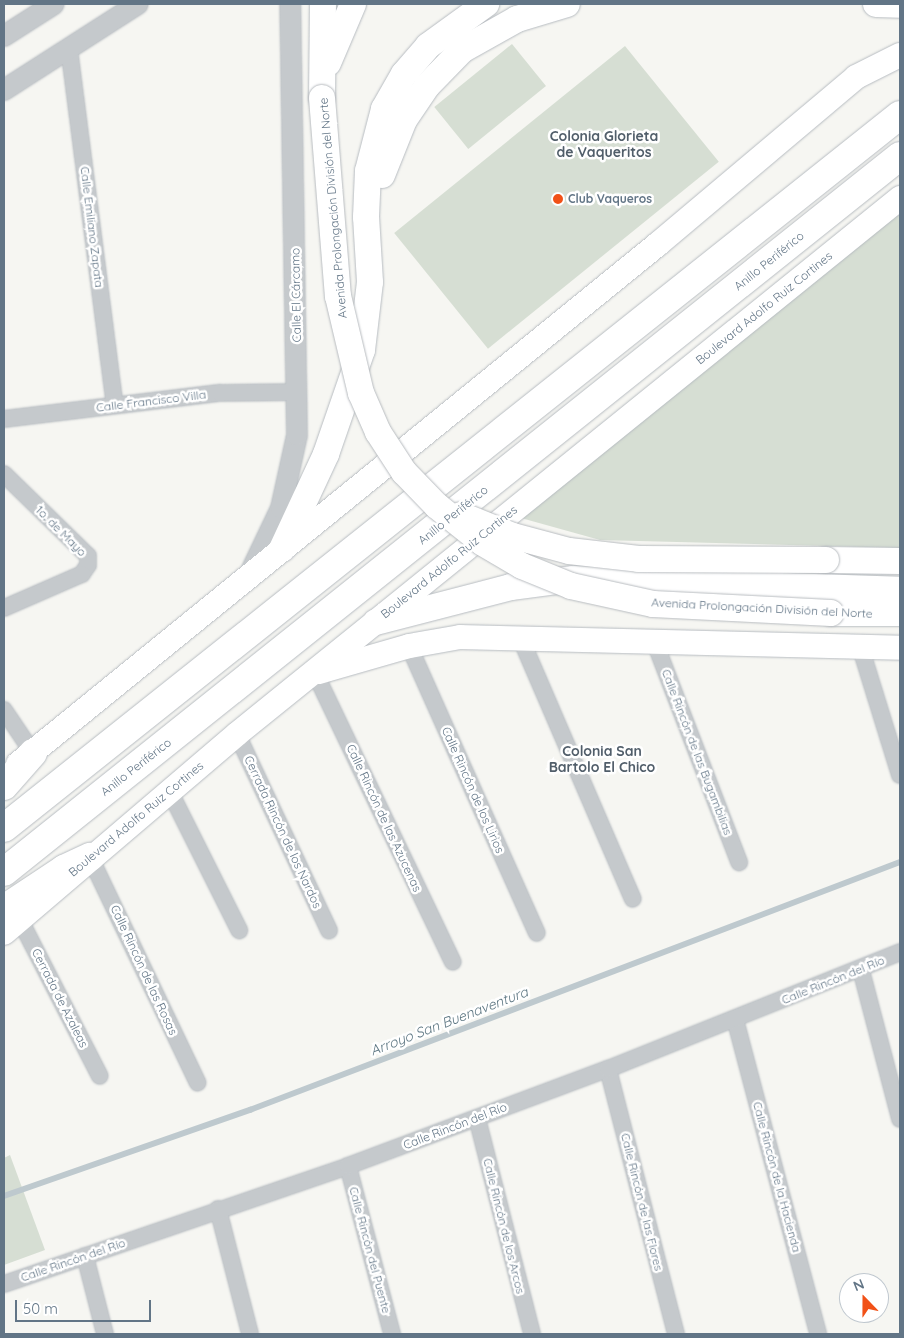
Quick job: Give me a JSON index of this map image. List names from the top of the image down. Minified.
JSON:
{"streets":{"highway":["Anillo Periférico"],"main road":["Avenida Prolongación División del Norte","Boulevard Adolfo Ruiz Cortines"],"street":["Calle Emiliano Zapata","Calle El Cárcamo","Calle Francisco Villa","1o. de Mayo","Calle Rincón de las Bugambilias","Calle Rincón de los Lirios","Calle Rincón de las Azucenas","Cerrada Rincón de los Nardos","Calle Rincón de las Rosas","Calle Rincón del Río","Cerrada de Azaleas","Calle Rincón de la Hacienda","Calle Rincón de las Flores","Calle Rincón de los Arcos","Calle Rincón del Puente"]},"crossings":[["Calle Emiliano Zapata","Calle Francisco Villa"],["Calle El Cárcamo","Calle Francisco Villa"],["Boulevard Adolfo Ruiz Cortines","Calle Rincón de las Azucenas"],["Boulevard Adolfo Ruiz Cortines","Cerrada Rincón de los Nardos"],["Boulevard Adolfo Ruiz Cortines","Calle Rincón de las Rosas"],["Calle Rincón del Río","Calle Rincón de la Hacienda"],["Calle Rincón del Río","Calle Rincón de las Flores"],["Calle Rincón del Río","Calle Rincón de los Arcos"],["Calle Rincón del Río","Calle Rincón del Puente"]],"districts":["Colonia Glorieta de Vaqueritos","Colonia San Bartolo El Chico"],"water":["Arroyo San Buenaventura"],"places":["Club Vaqueros"],"scale_bar":"50 m","north":"top"}
